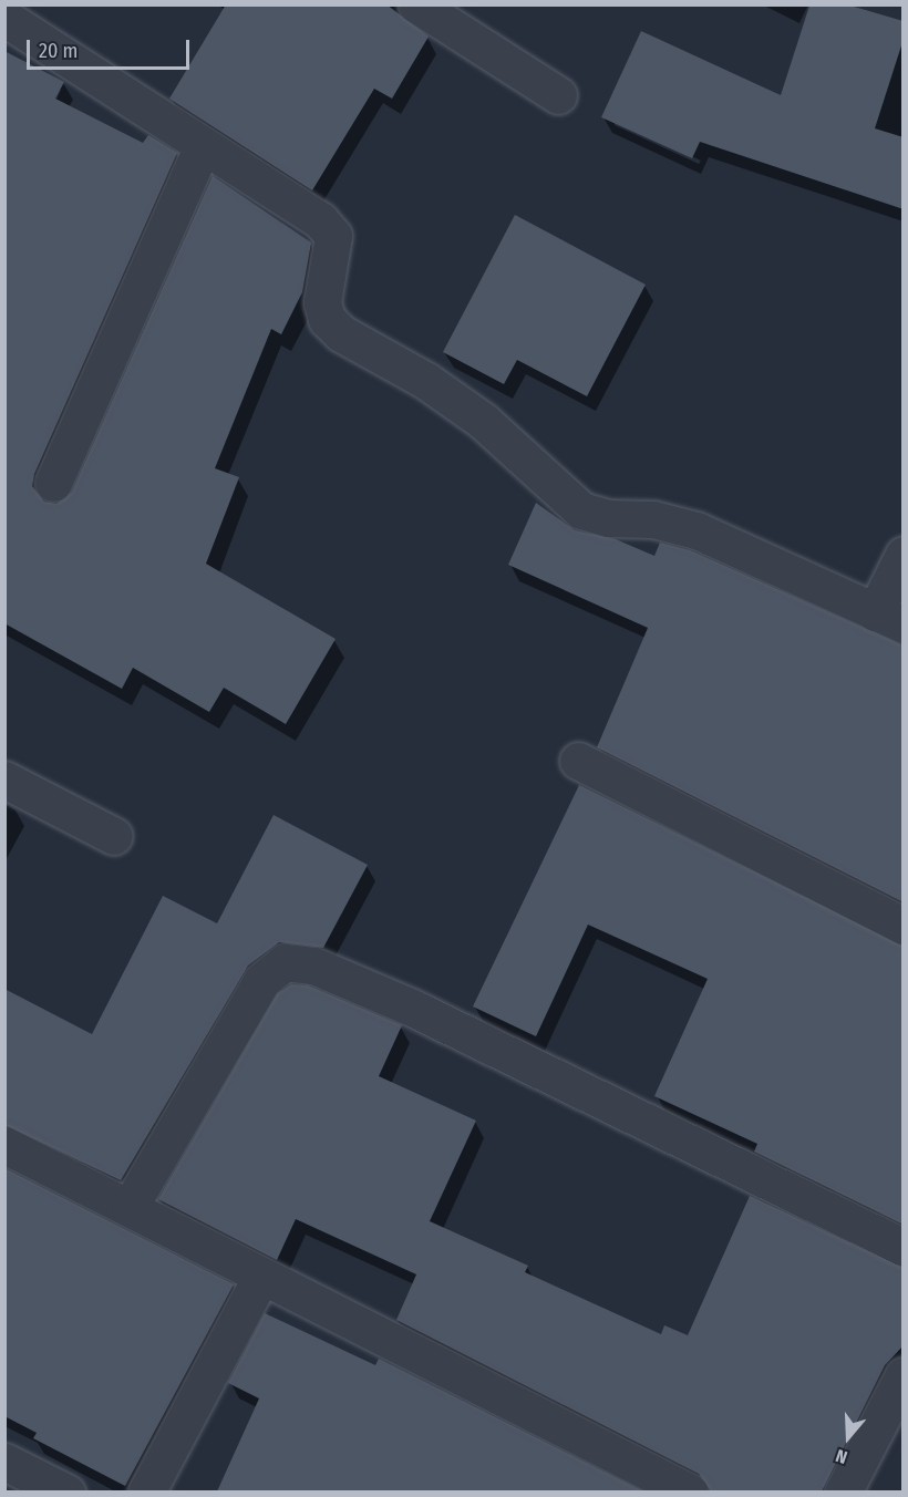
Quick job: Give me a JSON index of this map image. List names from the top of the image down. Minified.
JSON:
{"scale_bar":"20 m","north":"bottom"}
